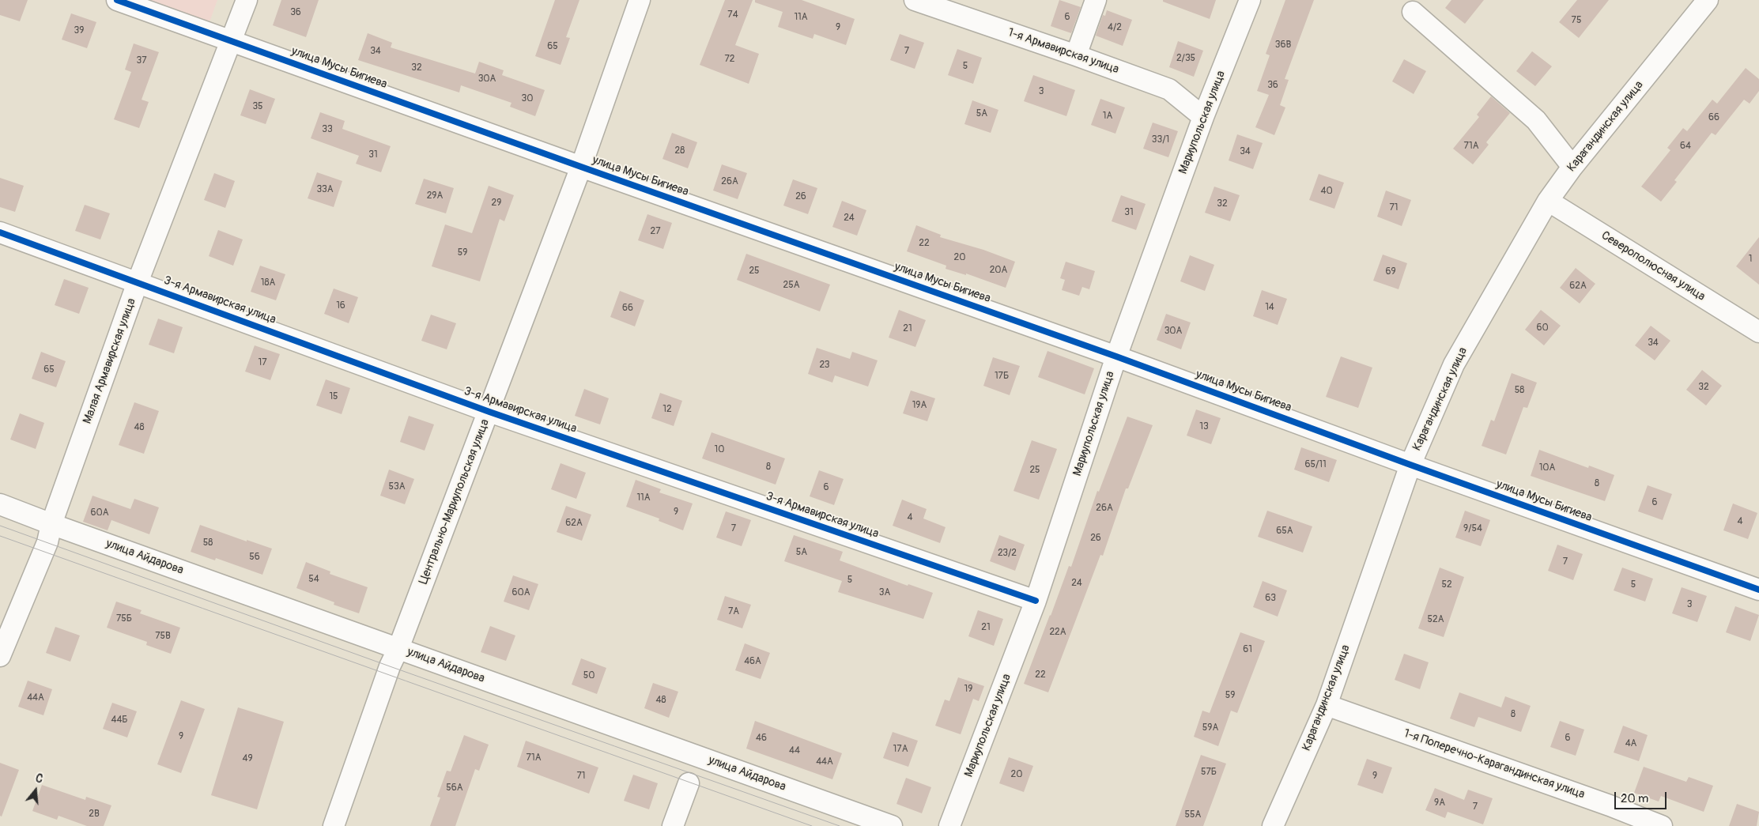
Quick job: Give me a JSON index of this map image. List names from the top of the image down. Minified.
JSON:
{"streets":{"street":["1-я Армавирская улица","улица Мусы Бигиева","Мариупольская улица","Карагандинская улица","Северополюсная улица","3-я Армавирская улица","Малая Армавирская улица","Центрально-Мариупольская улица","улица Айдарова","1-я Поперечно-Карагандинская улица"]},"crossings":[["1-я Армавирская улица","Мариупольская улица"],["улица Мусы Бигиева","Мариупольская улица"],["улица Мусы Бигиева","Карагандинская улица"],["улица Мусы Бигиева","Малая Армавирская улица"],["улица Мусы Бигиева","Центрально-Мариупольская улица"],["Мариупольская улица","3-я Армавирская улица"],["Карагандинская улица","Северополюсная улица"],["Карагандинская улица","1-я Поперечно-Карагандинская улица"],["3-я Армавирская улица","Малая Армавирская улица"],["3-я Армавирская улица","Центрально-Мариупольская улица"],["Малая Армавирская улица","улица Айдарова"],["Центрально-Мариупольская улица","улица Айдарова"]],"house_numbers":["36","74","11А","6","75","9","4/2","39","36В","65","34","7","2/35","72","37","5","32","30А","36","3","30","35","5А","1А","66","33","33/1","71А","64","28","34","31","26А","33А","40","29А","26","29","32","71","31","24","27","22","59","20","1","20А","25","69","18А","25А","62А","16","14","66","60","21","30А","34","17","23","65","17Б","32","58","15","19А","12","13","48","10","65/11","8","10А","25","8","53А","6","11А","6","26А","9","60А","4","4","62А","7","9/54","65А","26","58","5А","23/2","56","7","54","5","24","52","5","60А","3А","63","3","7А","75Б","52А","21","22А","75В","61","46А","22","50","19","59","44А","48","8","44Б","59А","9","46","6","4А","17А","44","71А","49","44А","57Б","20","71","9","56А","9А","7","2В","55А"],"scale_bar":"20 m","north":"top"}
